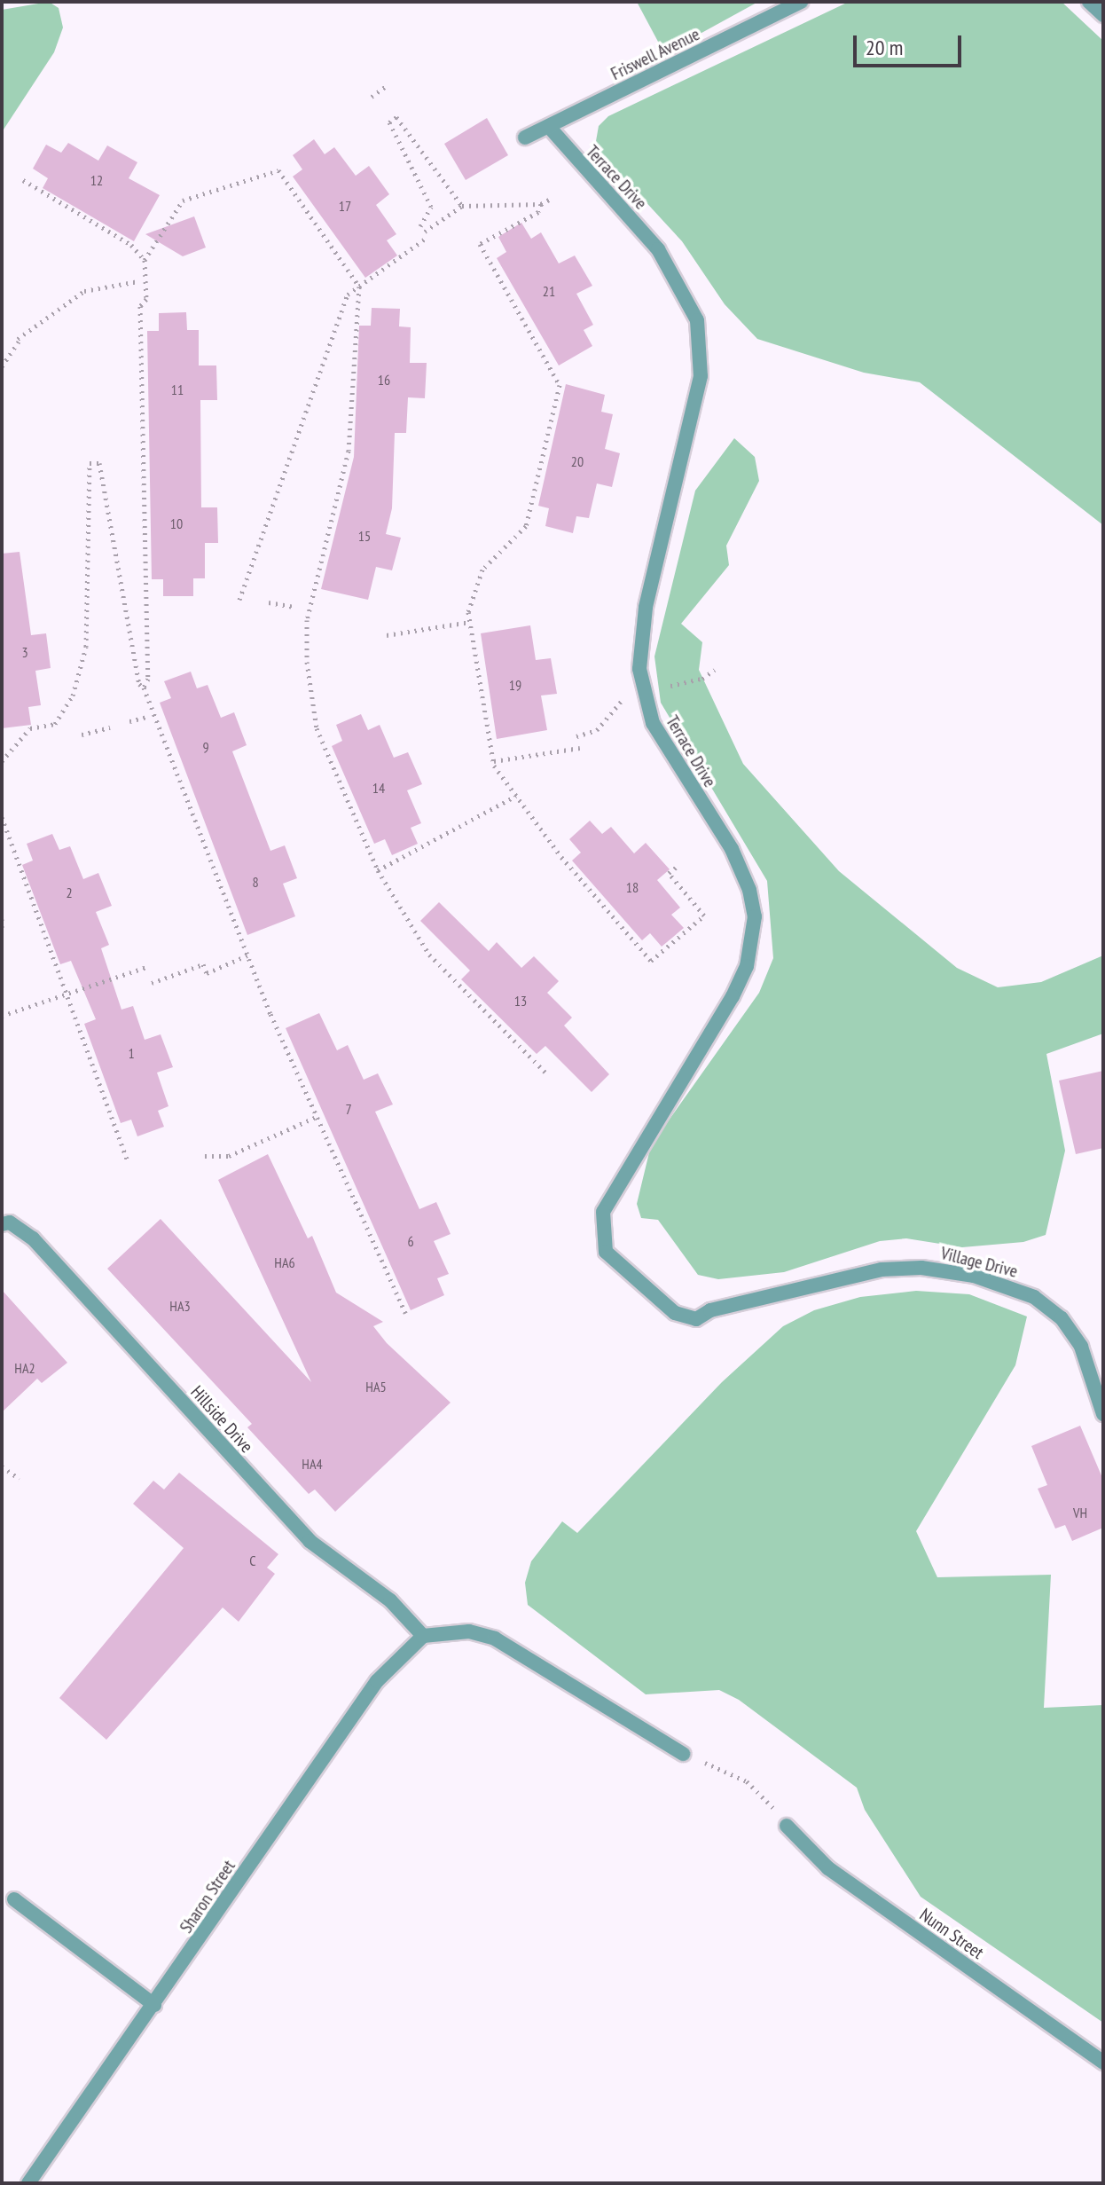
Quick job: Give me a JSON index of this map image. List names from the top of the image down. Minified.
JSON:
{"streets":{"street":["Friswell Avenue","Terrace Drive","Village Drive","Hillside Drive","Sharon Street","Nunn Street"]},"crossings":[["Friswell Avenue","Terrace Drive"],["Terrace Drive","Village Drive"],["Hillside Drive","Sharon Street"]],"house_numbers":["12","17","21","16","11","20","10","15","3","19","9","14","8","18","2","13","1","7","6","HA6","HA3","HA2","HA5","HA4","VH","C"],"scale_bar":"20 m"}
